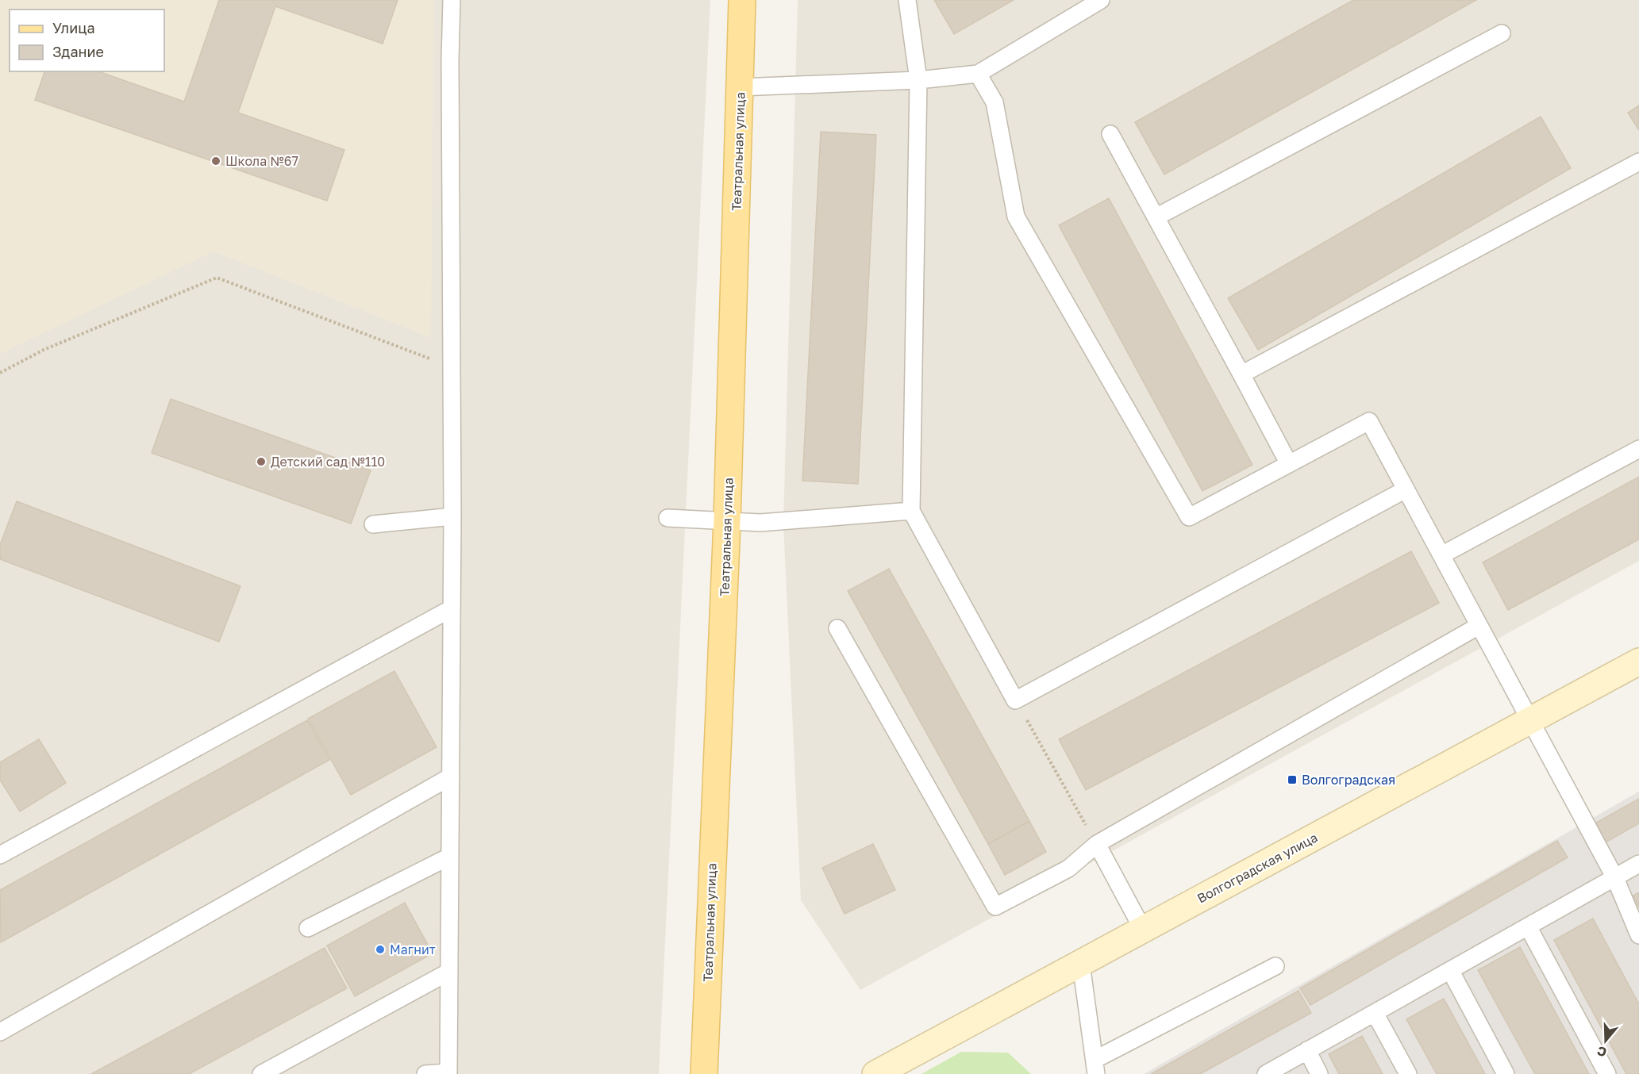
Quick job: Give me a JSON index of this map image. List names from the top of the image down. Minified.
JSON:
{"streets":{"main road":["Театральная улица","Волгоградская улица"]},"places":{"other":["Школа №67","Детский сад №110","Магнит"],"transit":["Волгоградская"]},"legend":["Улица","Здание"],"north":"bottom"}
